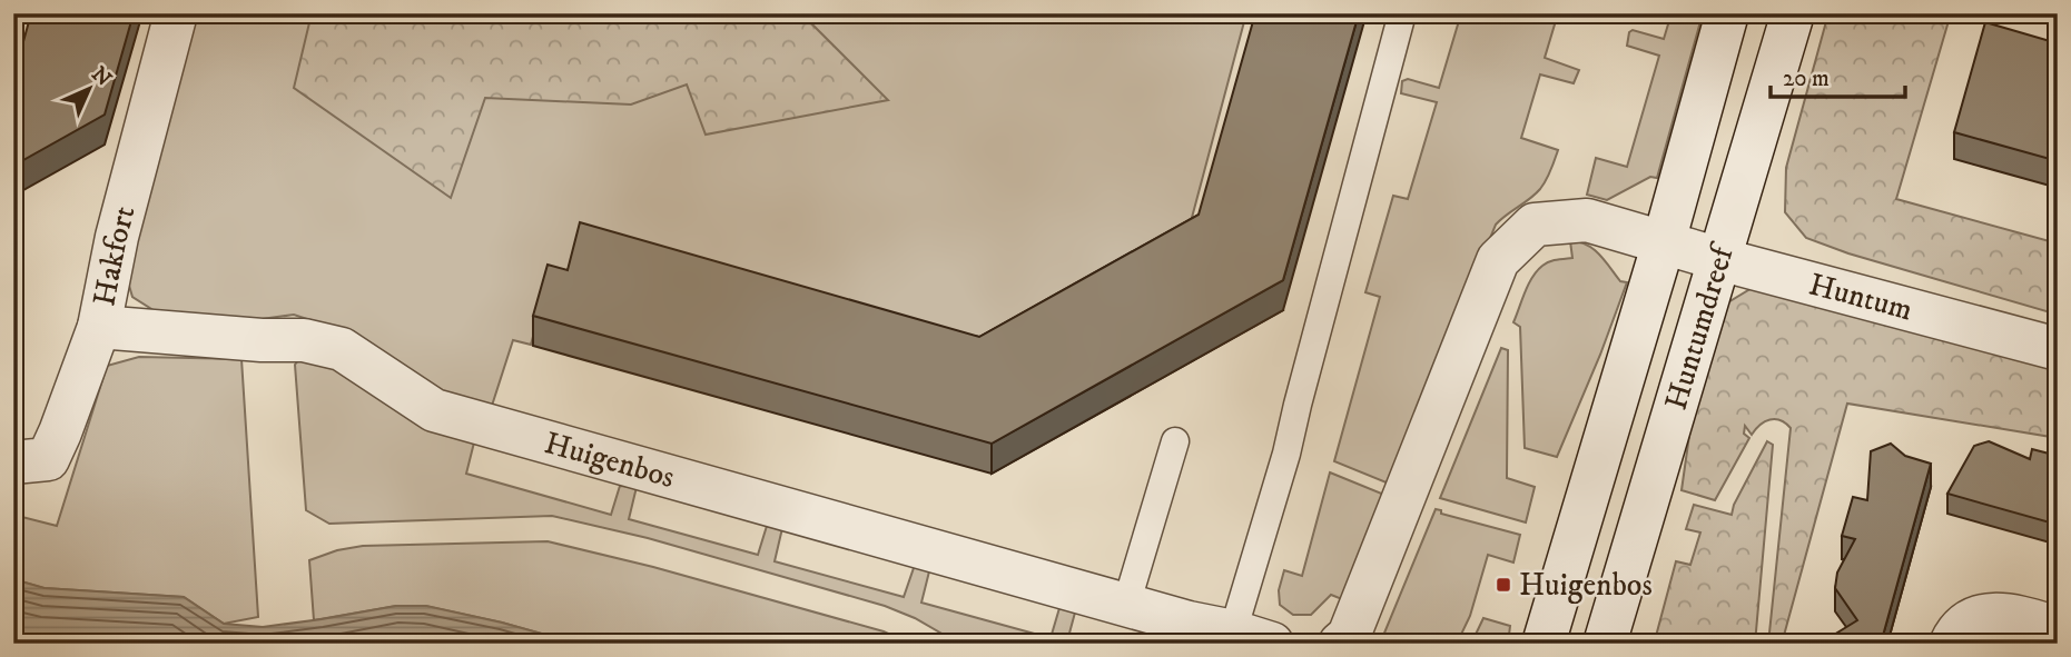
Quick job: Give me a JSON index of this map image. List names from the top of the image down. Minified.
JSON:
{"streets":{"street":["Hakfort","Huntum","Huntumdreef","Huigenbos"]},"crossings":[["Hakfort","Huigenbos"],["Huntum","Huntumdreef"]],"places":{"transit":["Huigenbos"]},"scale_bar":"20 m","north":"top right"}
